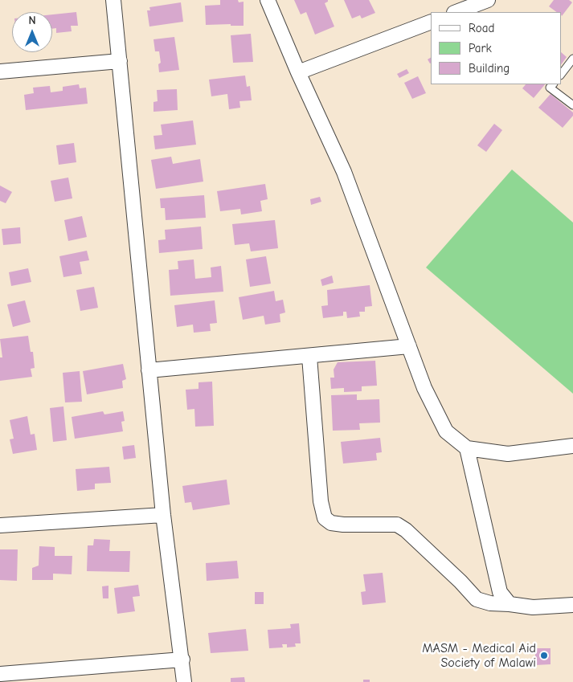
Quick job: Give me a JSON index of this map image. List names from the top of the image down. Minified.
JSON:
{"places":["MASM - Medical Aid Society of Malawi"],"legend":["Road","Park","Building"],"north":"top"}
